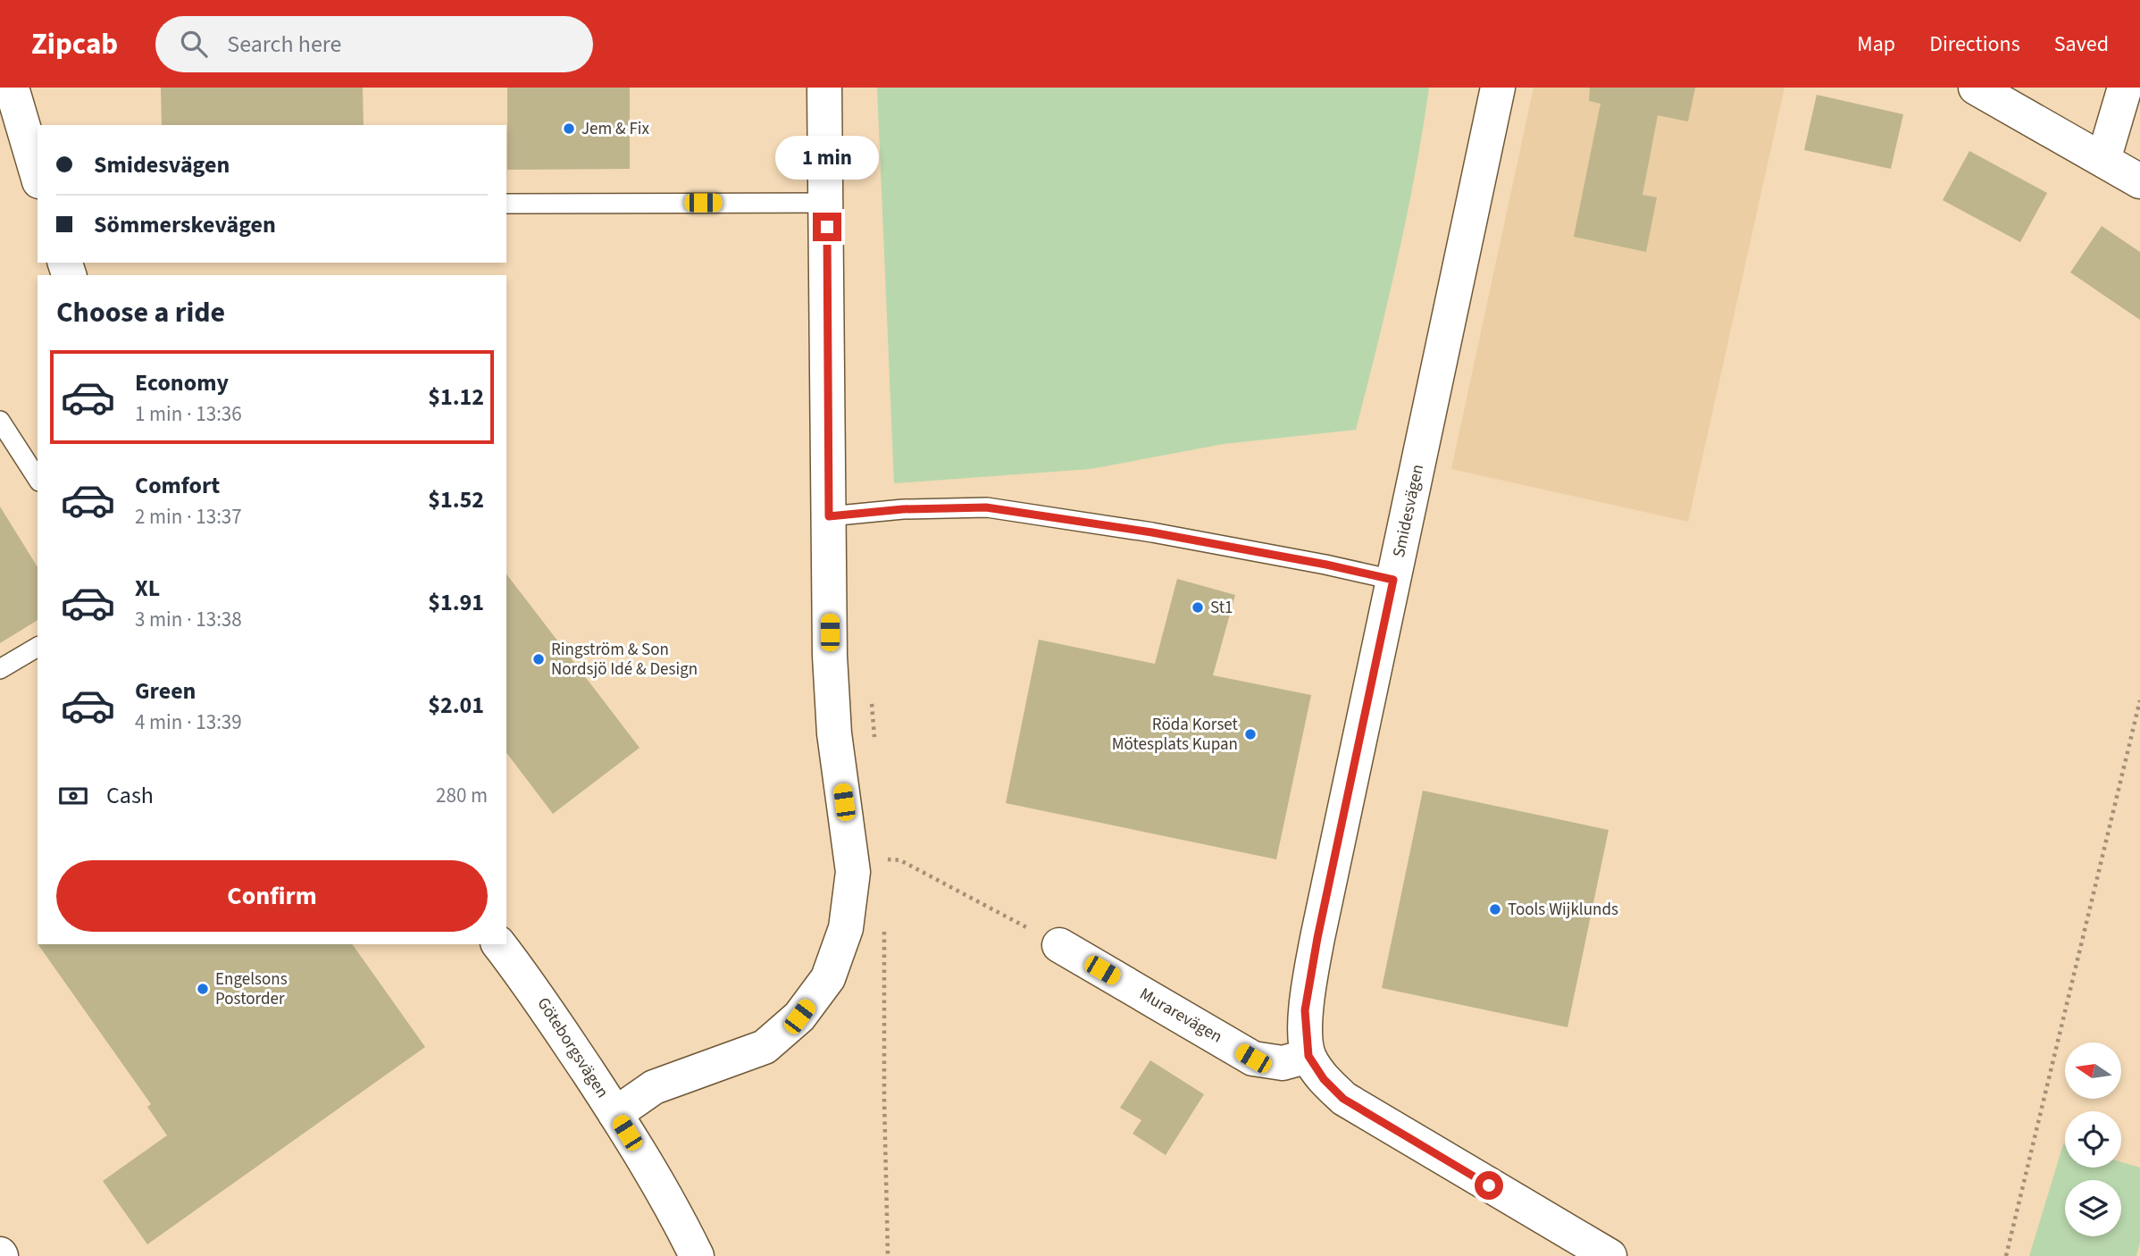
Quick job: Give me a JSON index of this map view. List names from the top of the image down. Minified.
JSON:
{"streets":{"street":["Smidesvägen","Murarevägen","Göteborgsvägen"]},"crossings":[["Smidesvägen","Murarevägen"]],"places":["Jem & Fix","St1","Ringström & Son Nordsjö Idé & Design","Röda Korset Mötesplats Kupan","Tools Wijklunds","Engelsons Postorder"],"north":"left","page":{"header":"Zipcab","search":"Search here","nav":["Map","Directions","Saved"],"banner":["Smidesvägen","Sömmerskevägen"],"bubble":"1 min","heading":"Choose a ride","list":[{"name":"Economy","note":"1 min · 13:36","value":"$1.12"},{"name":"Comfort","note":"2 min · 13:37","value":"$1.52"},{"name":"XL","note":"3 min · 13:38","value":"$1.91"},{"name":"Green","note":"4 min · 13:39","value":"$2.01"}],"pay":["Cash","280 m"],"buttons":"Confirm"}}
